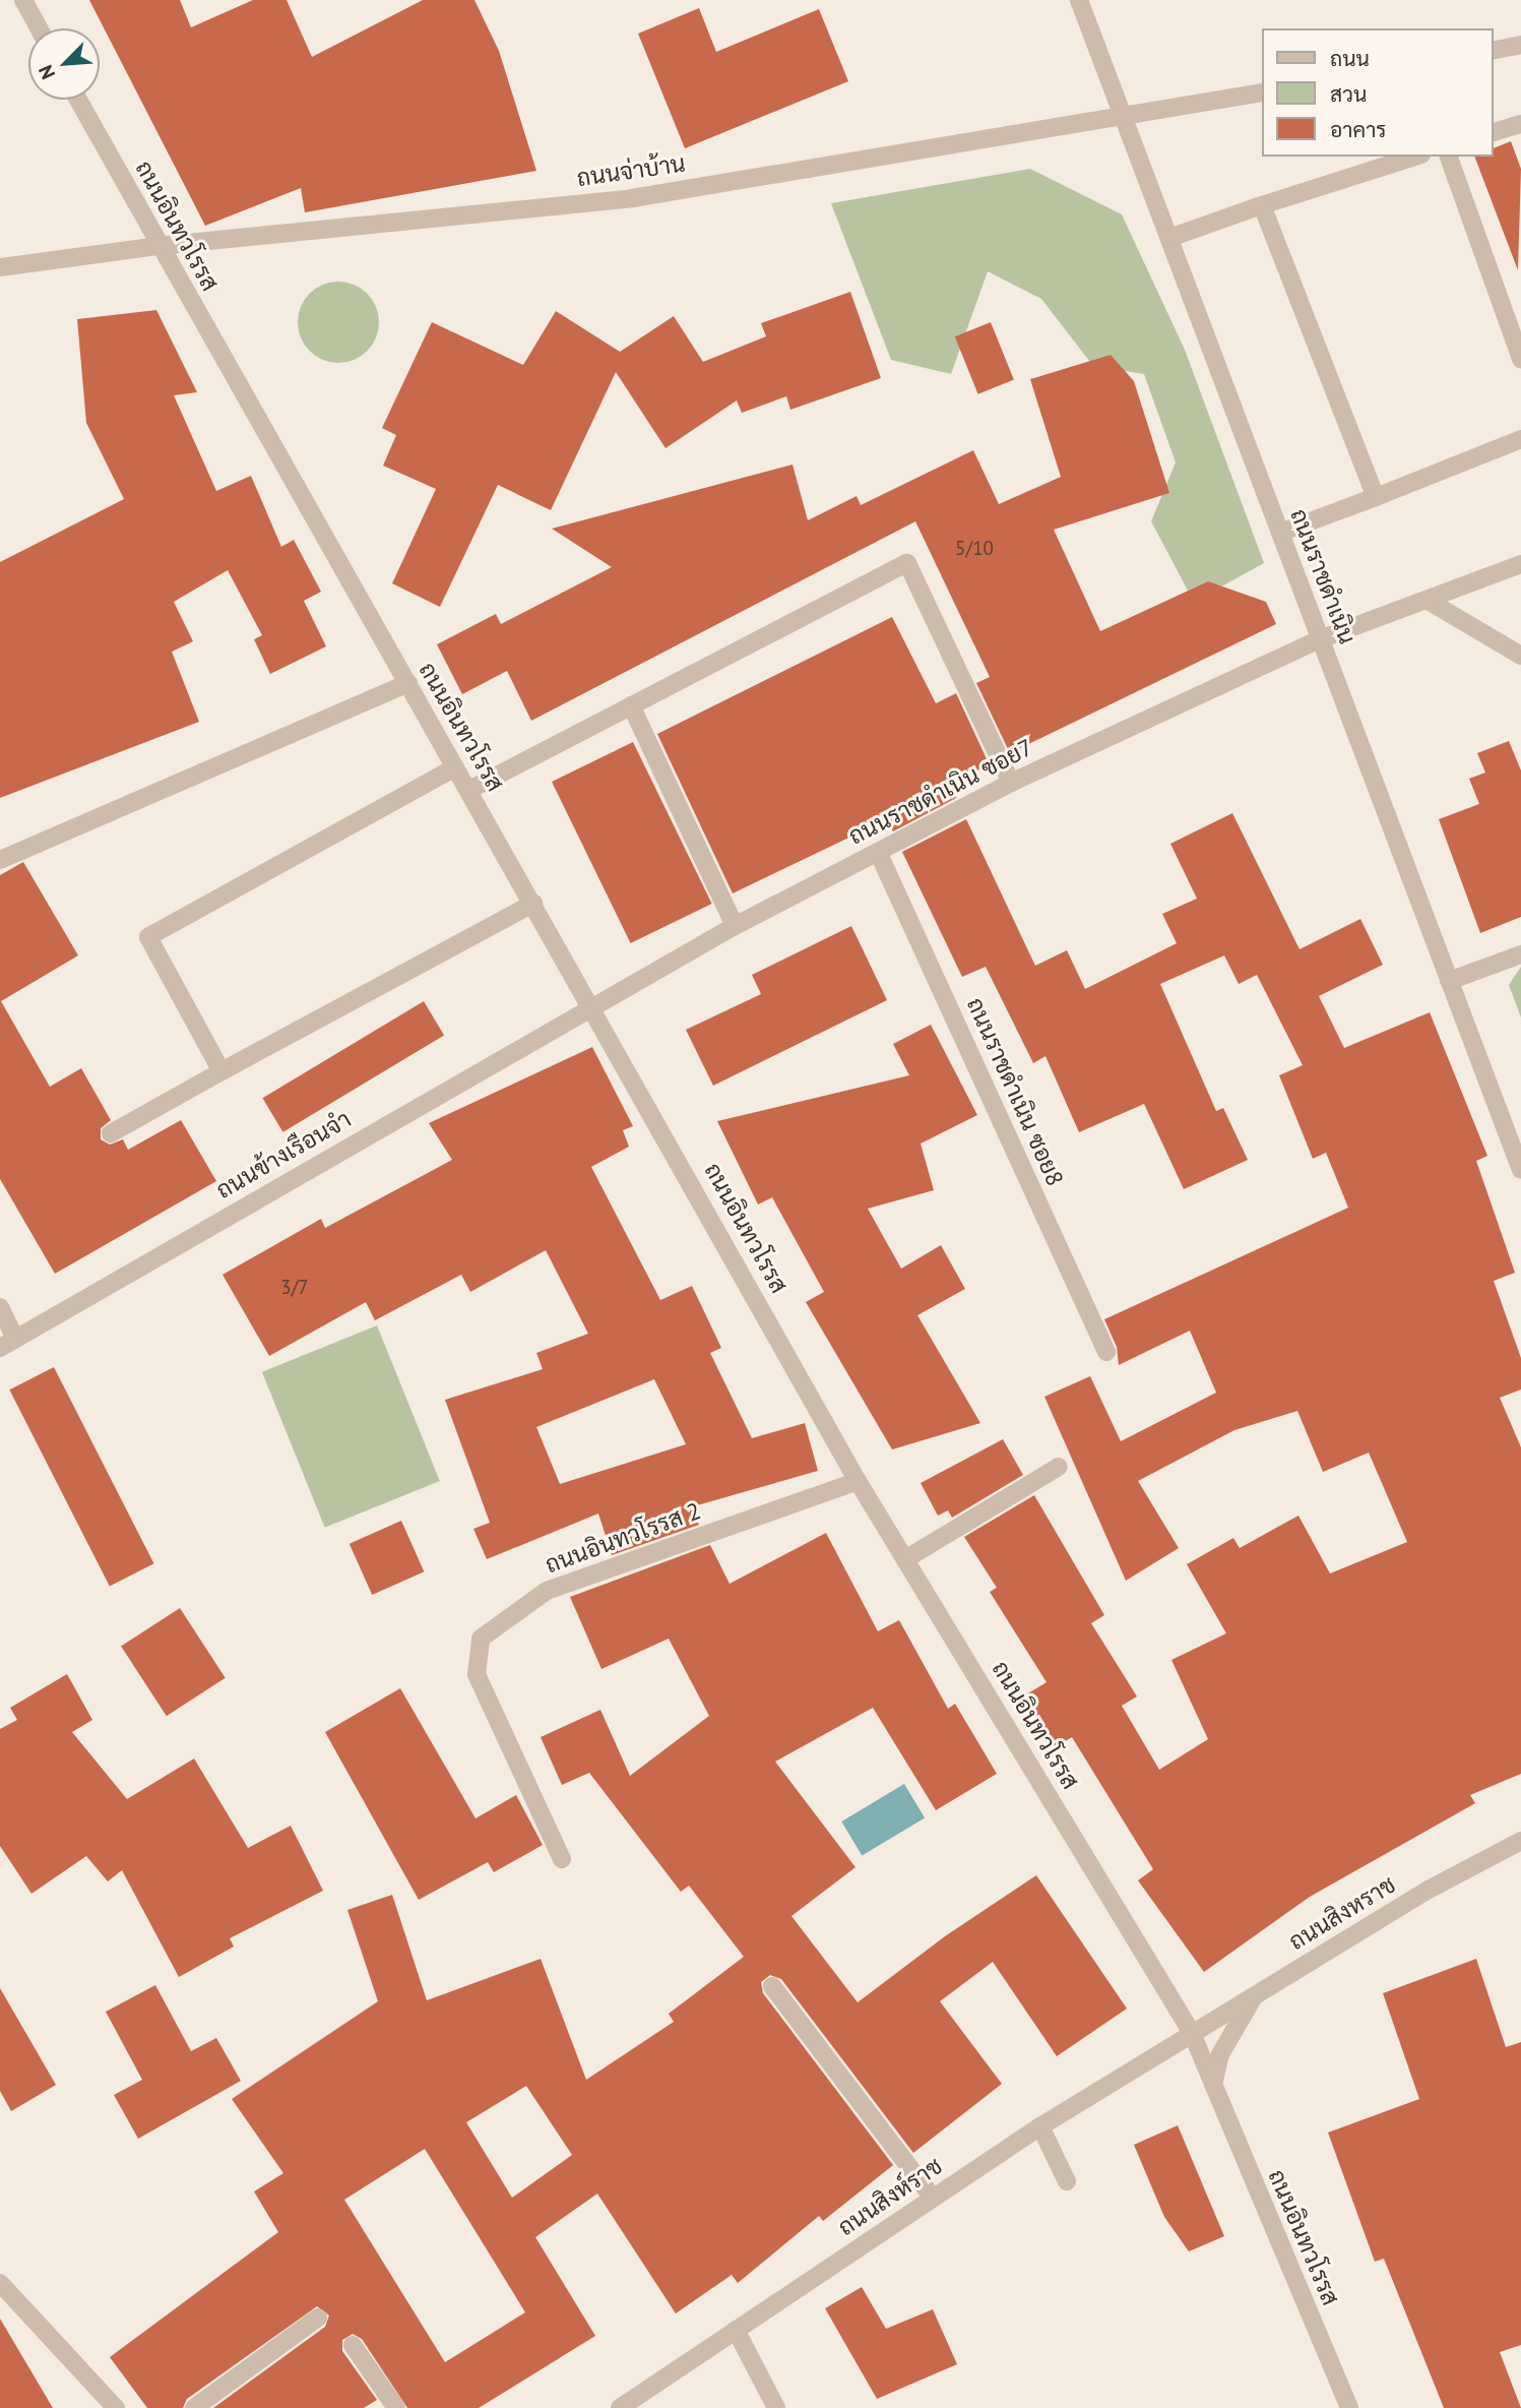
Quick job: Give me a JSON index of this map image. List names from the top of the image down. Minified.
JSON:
{"streets":{"street":["ถนนจ่าบ้าน","ถนนอินทวโรรส","ถนนราชดำเนิน","ถนนราชดำเนิน ซอย7","ถนนราชดำเนิน ซอย8","ถนนข้างเรือนจำ","ถนนอินทวโรรส 2","ถนนสิงหราช","ถนนสิงห์ราช"]},"crossings":[["ถนนจ่าบ้าน","ถนนอินทวโรรส"],["ถนนจ่าบ้าน","ถนนราชดำเนิน"],["ถนนอินทวโรรส","ถนนราชดำเนิน ซอย7"],["ถนนอินทวโรรส","ถนนข้างเรือนจำ"],["ถนนอินทวโรรส","ถนนอินทวโรรส 2"],["ถนนอินทวโรรส","ถนนสิงหราช"],["ถนนอินทวโรรส","ถนนสิงห์ราช"],["ถนนราชดำเนิน","ถนนราชดำเนิน ซอย7"],["ถนนราชดำเนิน ซอย7","ถนนราชดำเนิน ซอย8"],["ถนนราชดำเนิน ซอย7","ถนนข้างเรือนจำ"],["ถนนสิงหราช","ถนนสิงห์ราช"]],"house_numbers":["5/10","3/7"],"legend":["ถนน","สวน","อาคาร"],"north":"bottom left"}
